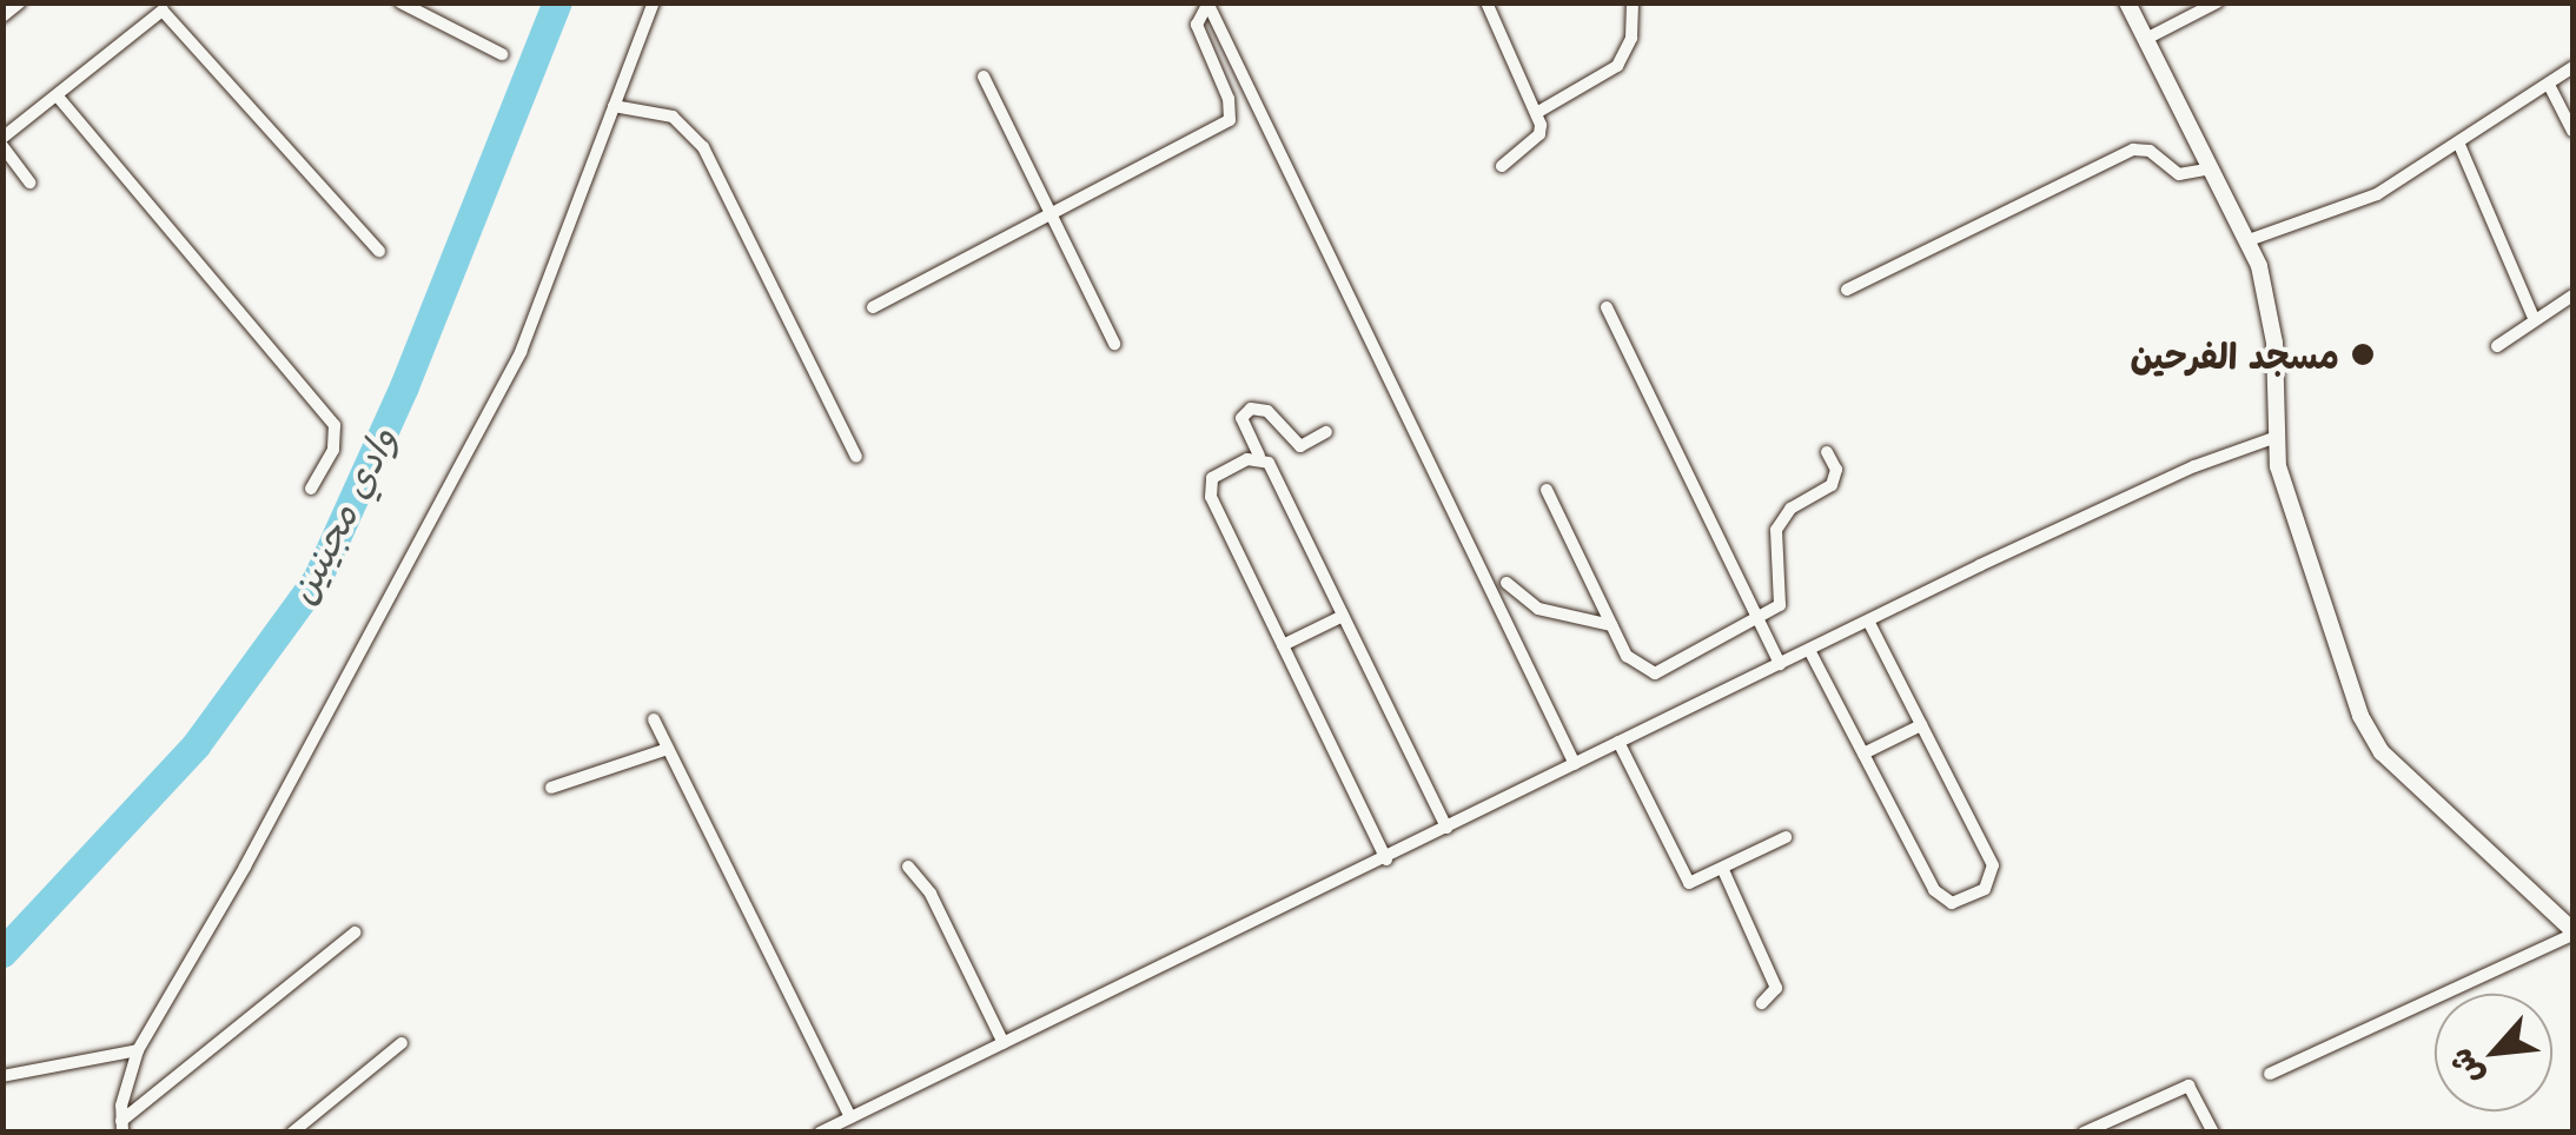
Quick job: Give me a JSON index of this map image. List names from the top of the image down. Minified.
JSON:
{"water":["وادي مجينين"],"places":["مسجد الفرحين"],"north":"bottom left"}
